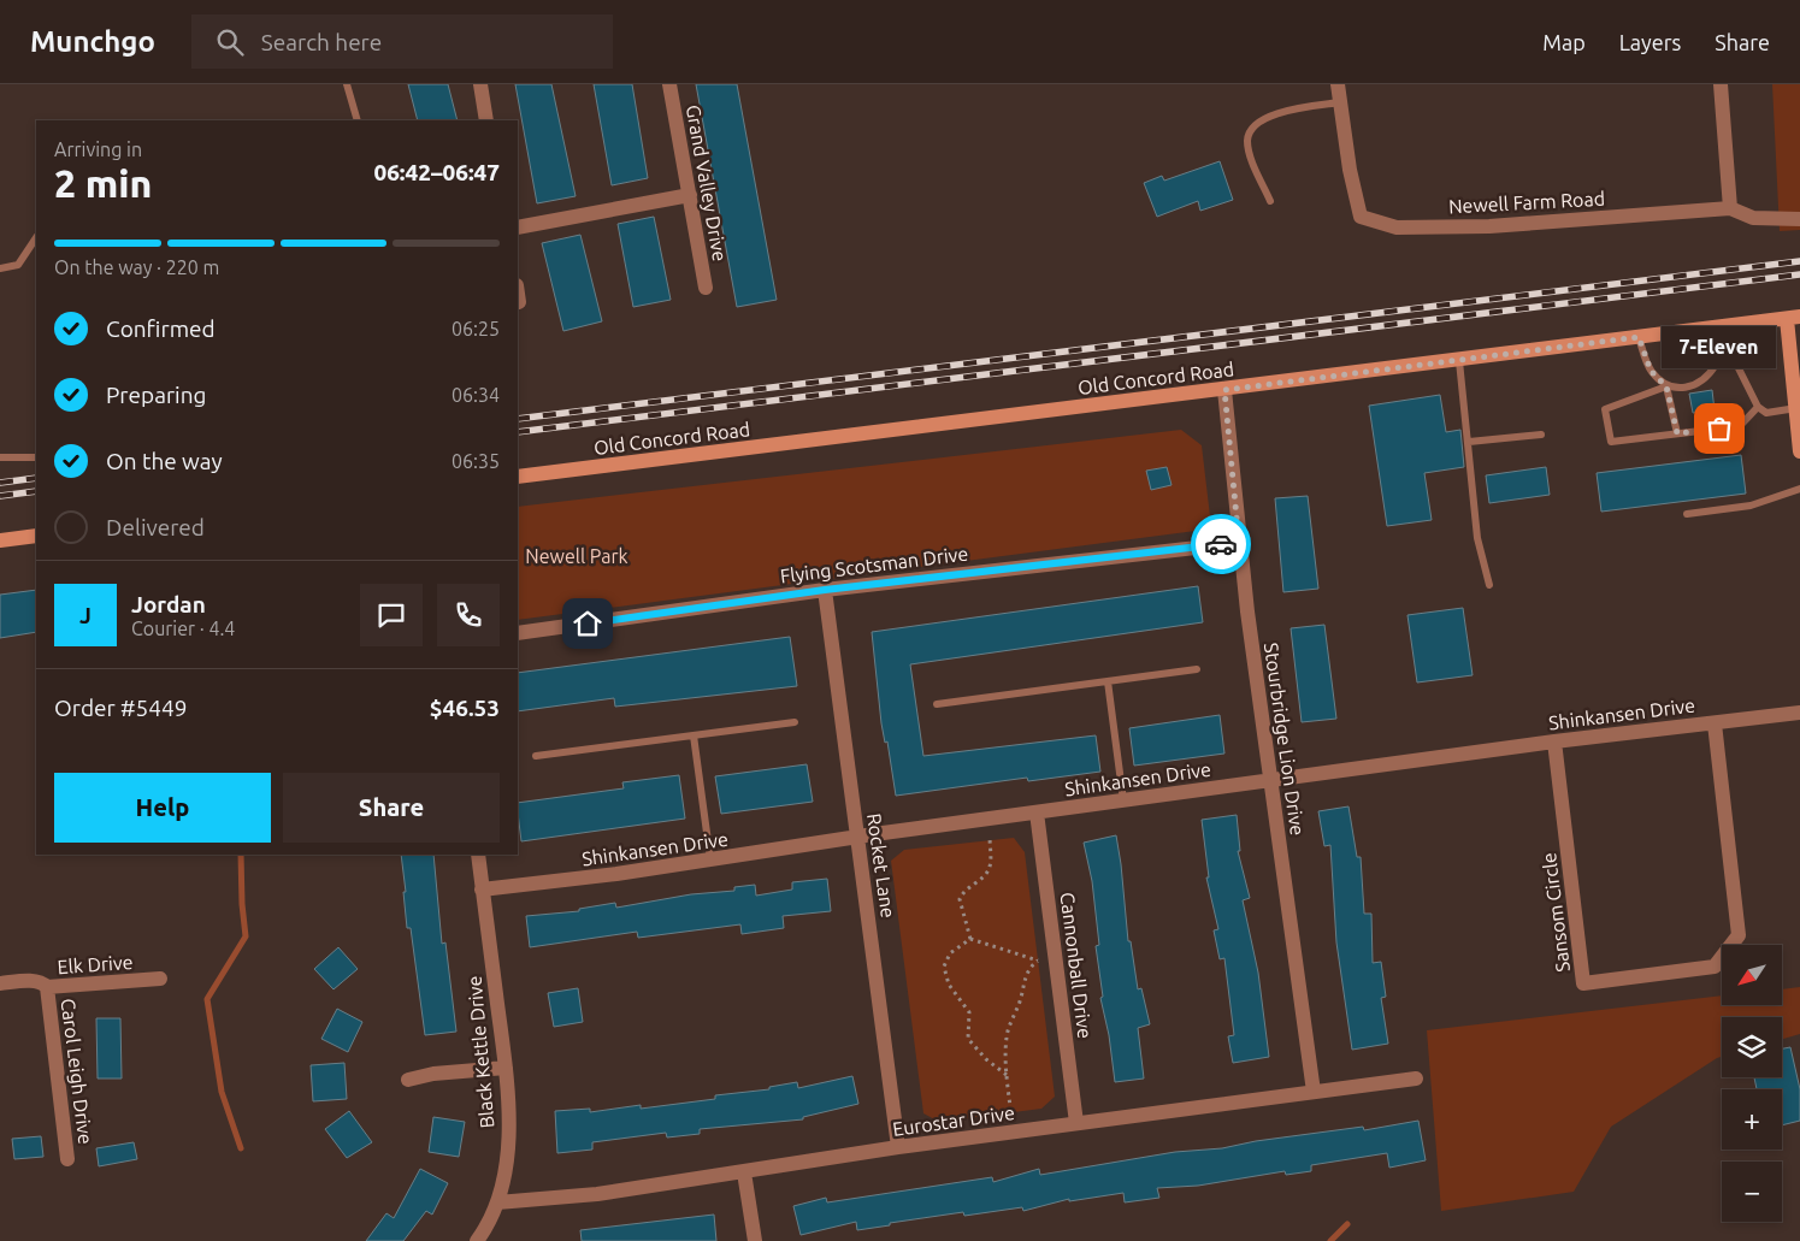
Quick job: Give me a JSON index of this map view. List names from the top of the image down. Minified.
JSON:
{"streets":{"street":["Grand Valley Drive","Newell Farm Road","Old Concord Road","Flying Scotsman Drive","Shinkansen Drive","Stourbridge Lion Drive","Rocket Lane","Sansom Circle","Elk Drive","Cannonball Drive","Black Kettle Drive","Carol Leigh Drive","Eurostar Drive"]},"crossings":[["Old Concord Road","Stourbridge Lion Drive"],["Flying Scotsman Drive","Stourbridge Lion Drive"],["Flying Scotsman Drive","Rocket Lane"],["Shinkansen Drive","Stourbridge Lion Drive"],["Shinkansen Drive","Rocket Lane"],["Shinkansen Drive","Sansom Circle"],["Shinkansen Drive","Cannonball Drive"],["Shinkansen Drive","Black Kettle Drive"],["Stourbridge Lion Drive","Eurostar Drive"],["Rocket Lane","Eurostar Drive"],["Elk Drive","Carol Leigh Drive"],["Cannonball Drive","Eurostar Drive"],["Black Kettle Drive","Eurostar Drive"]],"parks":["Newell Park"],"places":["7-Eleven"],"north":"bottom left","page":{"header":"Munchgo","search":"Search here","nav":["Map","Layers","Share"],"heading":["2 min","Arriving in","06:42–06:47"],"panel":["Jordan","Courier · 4.4","Order #5449","$46.53"],"bar":"On the way · 220 m","list":[["Confirmed","06:25"],["Preparing","06:34"],["On the way","06:35"],"Delivered"],"bubble":"7-Eleven","round":"J","buttons":["Help","Share"],"map_buttons":["+","−"]}}
